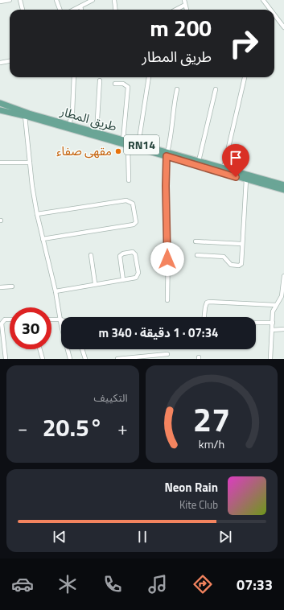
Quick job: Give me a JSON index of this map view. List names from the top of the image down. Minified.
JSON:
{"streets":{"main road":["طريق المطار","RN14"]},"places":["مقهى صفاء"],"page":{"turn":["200 m","طريق المطار"],"limit":"30","trip":"07:34 · 1 دقيقة · 340 m","tile":"التكييف","heat":["−","20.5°","+"],"song":["Neon Rain","Kite Club"],"tabs":"07:33","gauge":["27","km/h"]}}
